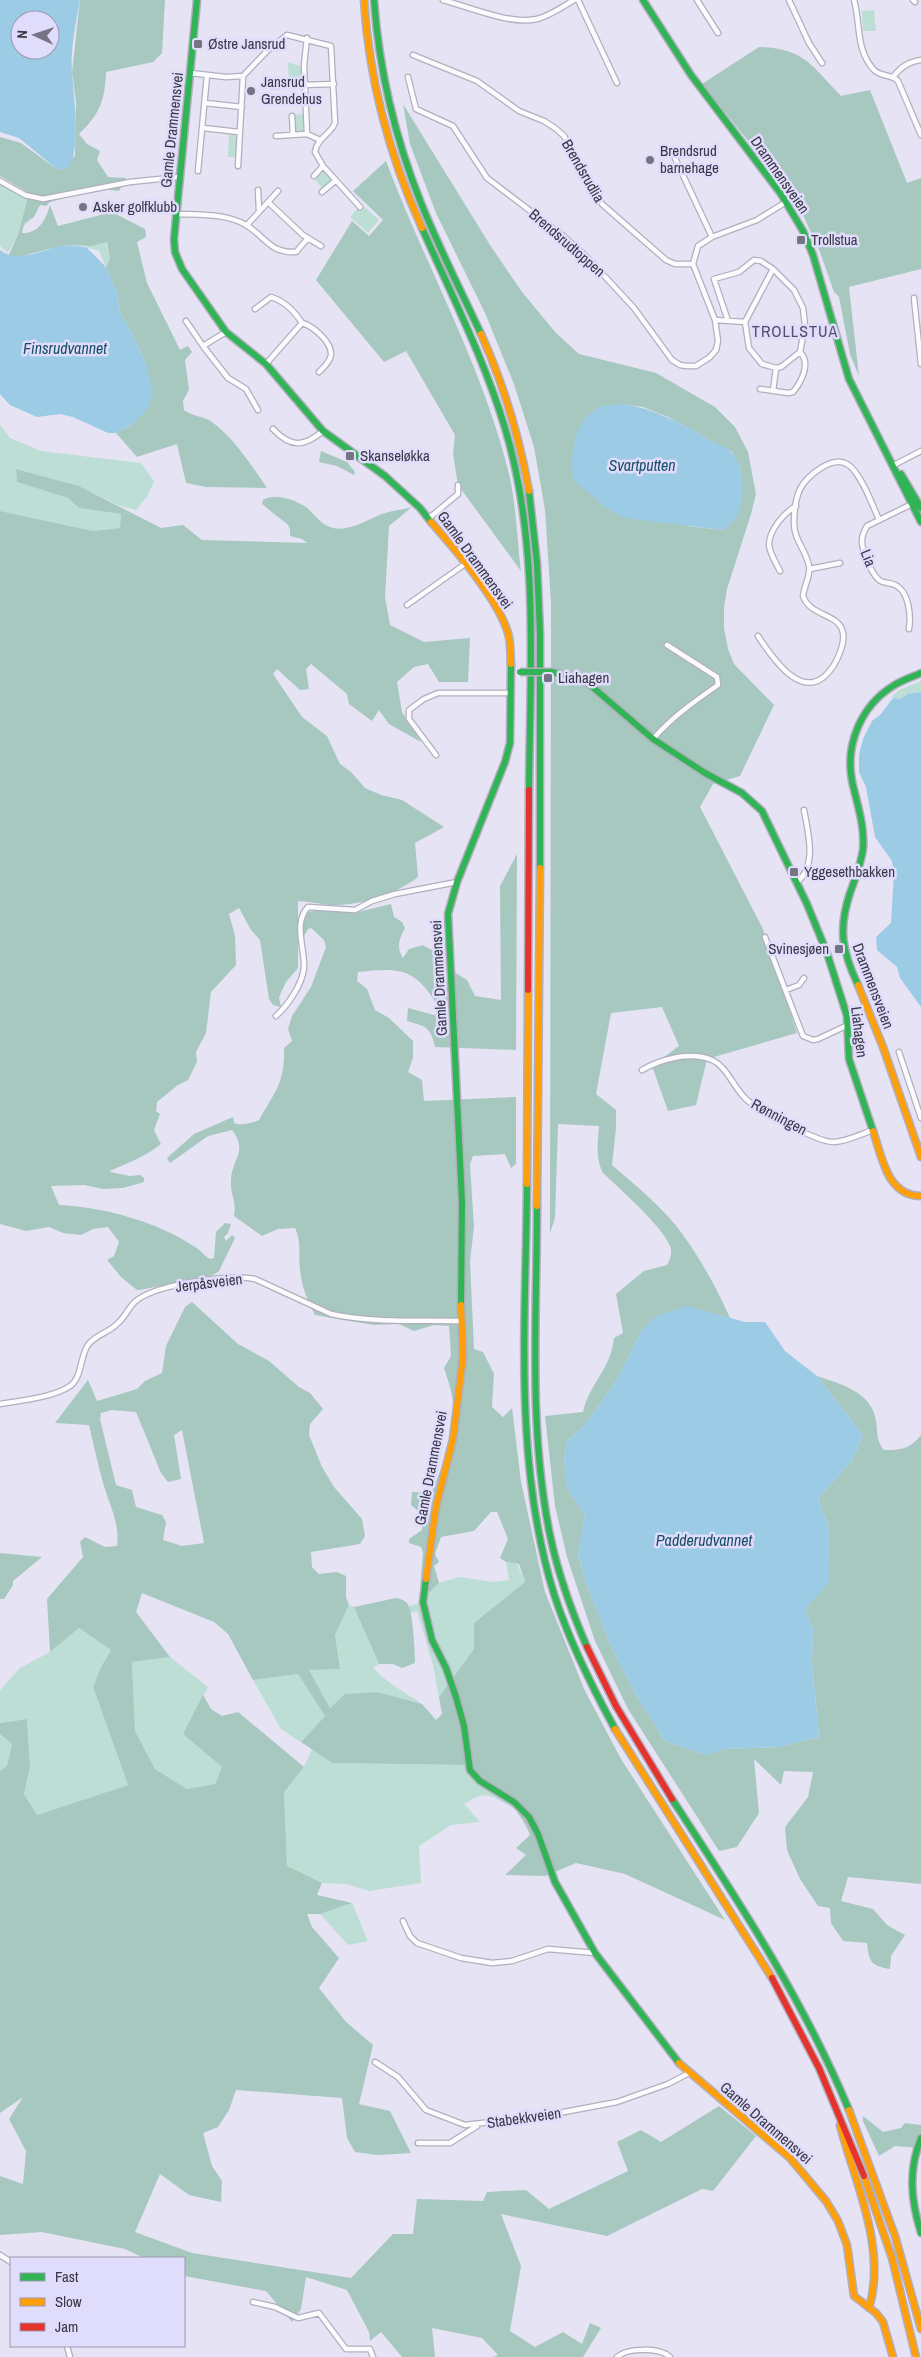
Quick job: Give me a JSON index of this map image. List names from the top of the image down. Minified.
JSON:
{"streets":{"main road":["Gamle Drammensvei","Drammensveien","Liahagen"],"street":["Brendsrudlia","Brendsrudtoppen","Lia","Rønningen","Jerpåsveien","Stabekkveien"]},"crossings":[["Gamle Drammensvei","Liahagen"],["Gamle Drammensvei","Jerpåsveien"],["Gamle Drammensvei","Stabekkveien"],["Brendsrudlia","Brendsrudtoppen"],["Drammensveien","Lia"],["Liahagen","Rønningen"]],"districts":["TROLLSTUA"],"water":["Finsrudvannet","Svartputten","Padderudvannet"],"places":{"transit":["Østre Jansrud","Trollstua","Skanseløkka","Liahagen","Yggesethbakken","Svinesjøen"],"other":["Jansrud Grendehus","Brendsrud barnehage","Asker golfklubb"]},"legend":["Fast","Slow","Jam"],"north":"left"}
